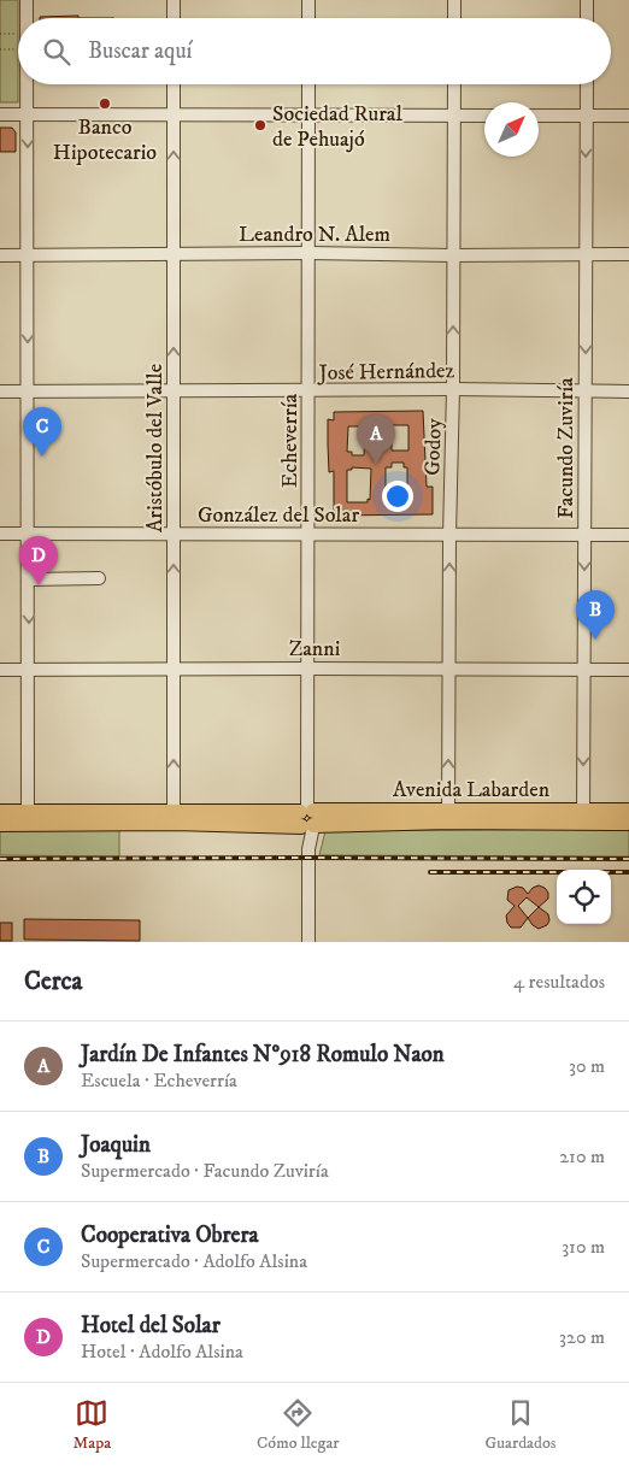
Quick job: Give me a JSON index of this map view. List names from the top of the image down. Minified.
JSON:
{"streets":{"main road":["Avenida Labarden"],"street":["Leandro N. Alem","José Hernández","Echeverría","Godoy","Aristóbulo del Valle","Facundo Zuviría","González del Solar","Zanni"]},"crossings":[["Leandro N. Alem","Echeverría"],["Leandro N. Alem","Godoy"],["Leandro N. Alem","Aristóbulo del Valle"],["Leandro N. Alem","Facundo Zuviría"],["José Hernández","Echeverría"],["José Hernández","Godoy"],["José Hernández","Aristóbulo del Valle"],["José Hernández","Facundo Zuviría"],["Echeverría","González del Solar"],["Echeverría","Zanni"],["Echeverría","Avenida Labarden"],["Godoy","González del Solar"],["Godoy","Zanni"],["Godoy","Avenida Labarden"],["Aristóbulo del Valle","González del Solar"],["Aristóbulo del Valle","Zanni"],["Aristóbulo del Valle","Avenida Labarden"],["Facundo Zuviría","González del Solar"],["Facundo Zuviría","Zanni"],["Facundo Zuviría","Avenida Labarden"]],"one_way":["Godoy","Aristóbulo del Valle","Facundo Zuviría"],"places":["Banco Hipotecario","Sociedad Rural de Pehuajó"],"north":"top right","page":{"search":"Buscar aquí","pins":["C","A","D","B"],"heading":["Cerca","4 resultados"],"list":[{"mark":"A","name":"Jardín De Infantes Nº918 Romulo Naon","note":"Escuela · Echeverría","value":"30 m"},{"mark":"B","name":"Joaquin","note":"Supermercado · Facundo Zuviría","value":"210 m"},{"mark":"C","name":"Cooperativa Obrera","note":"Supermercado · Adolfo Alsina","value":"310 m"},{"mark":"D","name":"Hotel del Solar","note":"Hotel · Adolfo Alsina","value":"320 m"}],"nav":["Mapa","Cómo llegar","Guardados"]}}
